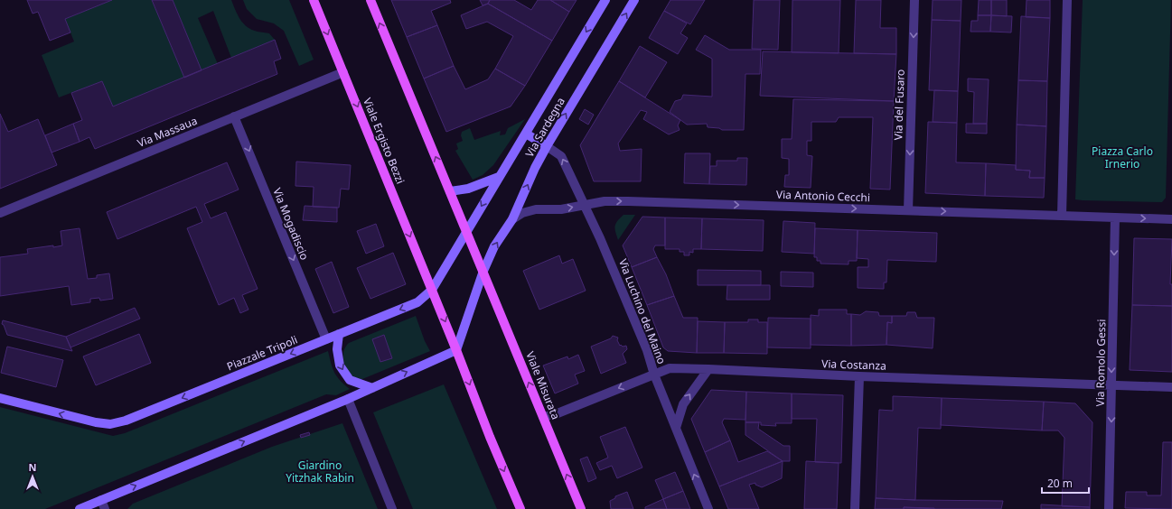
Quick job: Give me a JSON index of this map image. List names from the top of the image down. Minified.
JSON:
{"streets":{"main road":["Via Sardegna","Viale Ergisto Bezzi","Piazzale Tripoli","Viale Misurata"],"street":["Via del Fusaro","Via Massaua","Via Antonio Cecchi","Via Mogadiscio","Via Luchino del Maino","Via Romolo Gessi","Via Costanza"]},"crossings":[["Via del Fusaro","Via Antonio Cecchi"],["Via Sardegna","Via Antonio Cecchi"],["Via Sardegna","Piazzale Tripoli"],["Via Sardegna","Viale Misurata"],["Via Massaua","Viale Ergisto Bezzi"],["Via Massaua","Via Mogadiscio"],["Viale Ergisto Bezzi","Piazzale Tripoli"],["Via Antonio Cecchi","Via Luchino del Maino"],["Via Mogadiscio","Piazzale Tripoli"],["Via Luchino del Maino","Via Costanza"],["Via Romolo Gessi","Via Costanza"],["Via Costanza","Viale Misurata"]],"one_way":["Via del Fusaro","Via Antonio Cecchi","Via Mogadiscio","Via Romolo Gessi"],"parks":["Piazza Carlo Irnerio","Giardino Yitzhak Rabin"],"scale_bar":"20 m","north":"top"}
